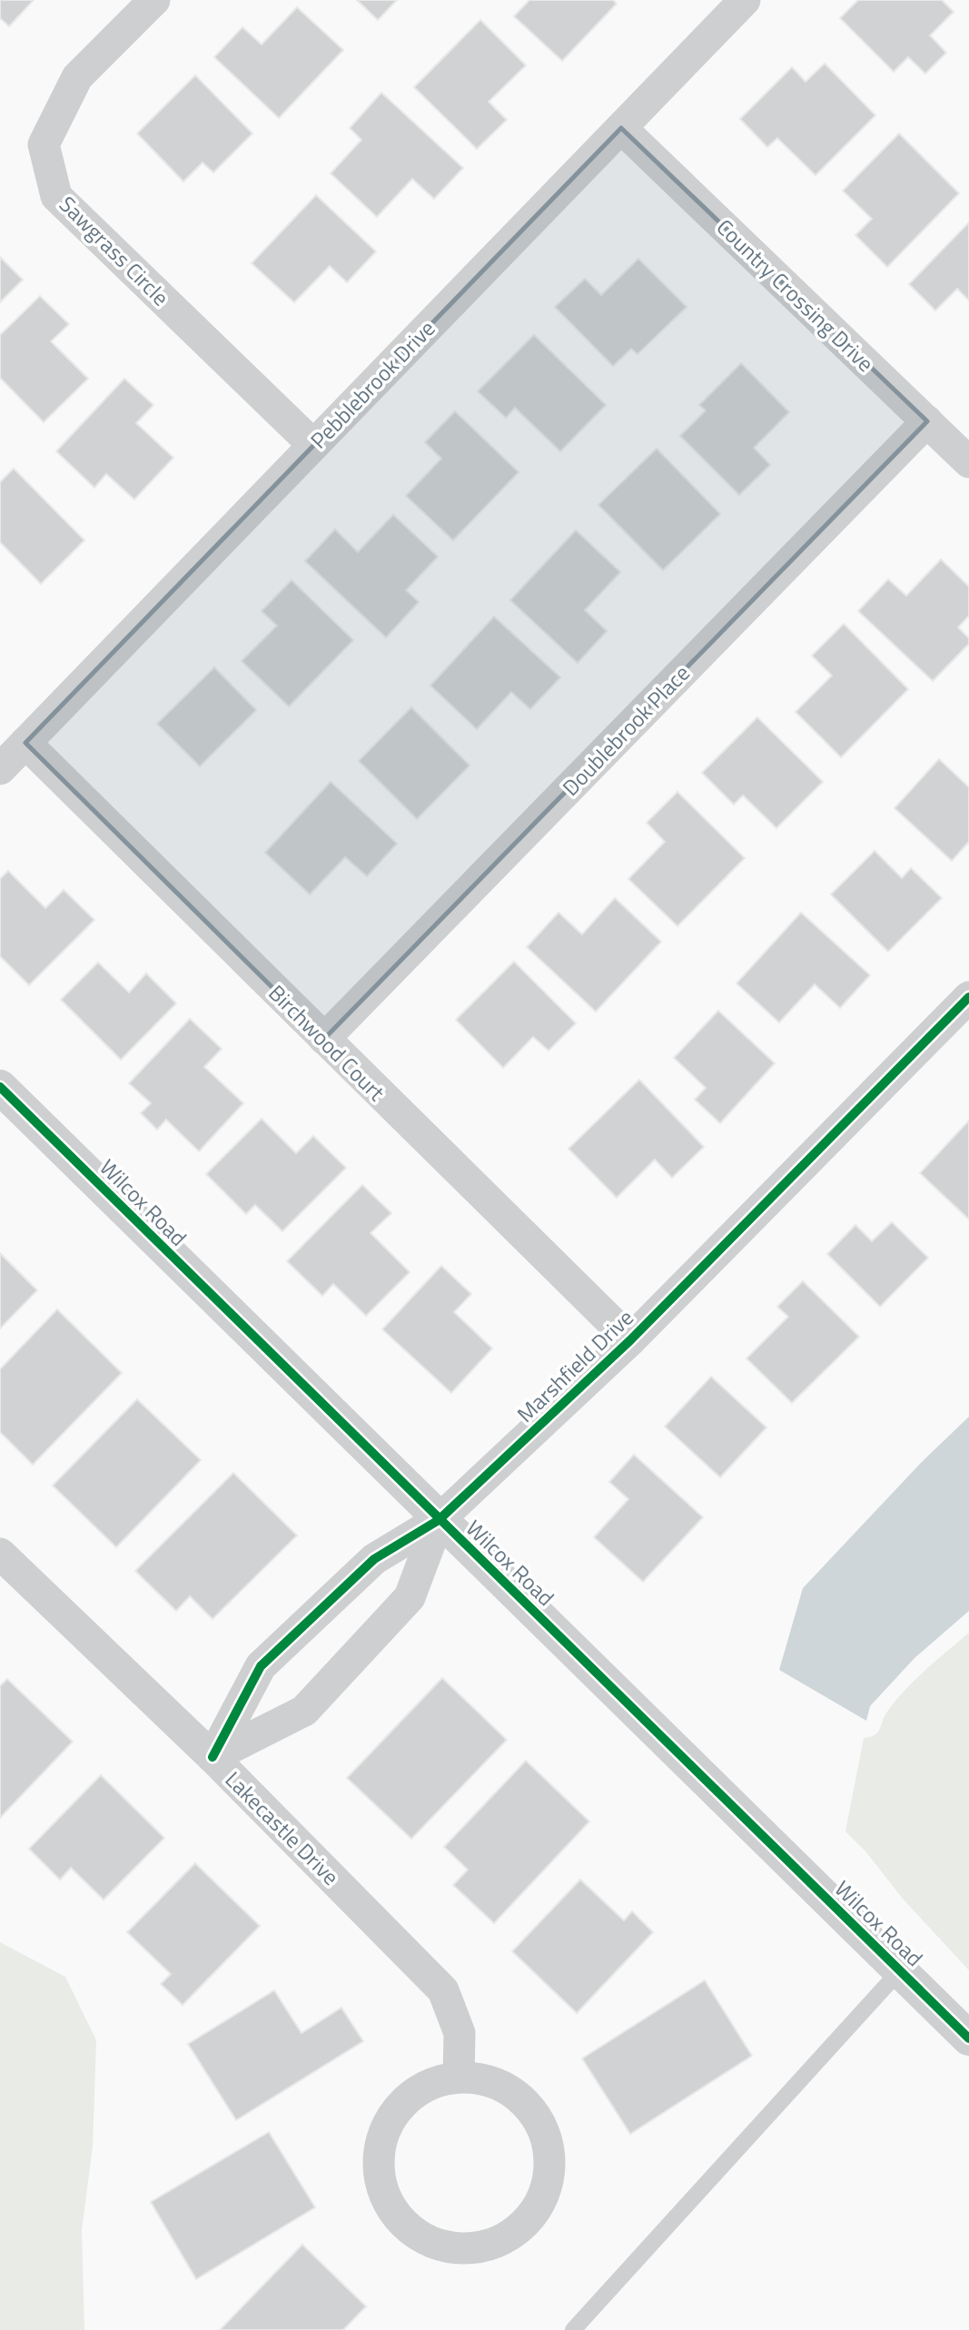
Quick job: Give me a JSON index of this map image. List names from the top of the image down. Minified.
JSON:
{"streets":{"street":["Sawgrass Circle","Country Crossing Drive","Pebblebrook Drive","Doublebrook Place","Birchwood Court","Wilcox Road","Marshfield Drive","Lakecastle Drive"]},"crossings":[["Sawgrass Circle","Pebblebrook Drive"],["Country Crossing Drive","Pebblebrook Drive"],["Country Crossing Drive","Doublebrook Place"],["Pebblebrook Drive","Birchwood Court"],["Doublebrook Place","Birchwood Court"],["Birchwood Court","Marshfield Drive"],["Wilcox Road","Marshfield Drive"],["Marshfield Drive","Lakecastle Drive"]]}
